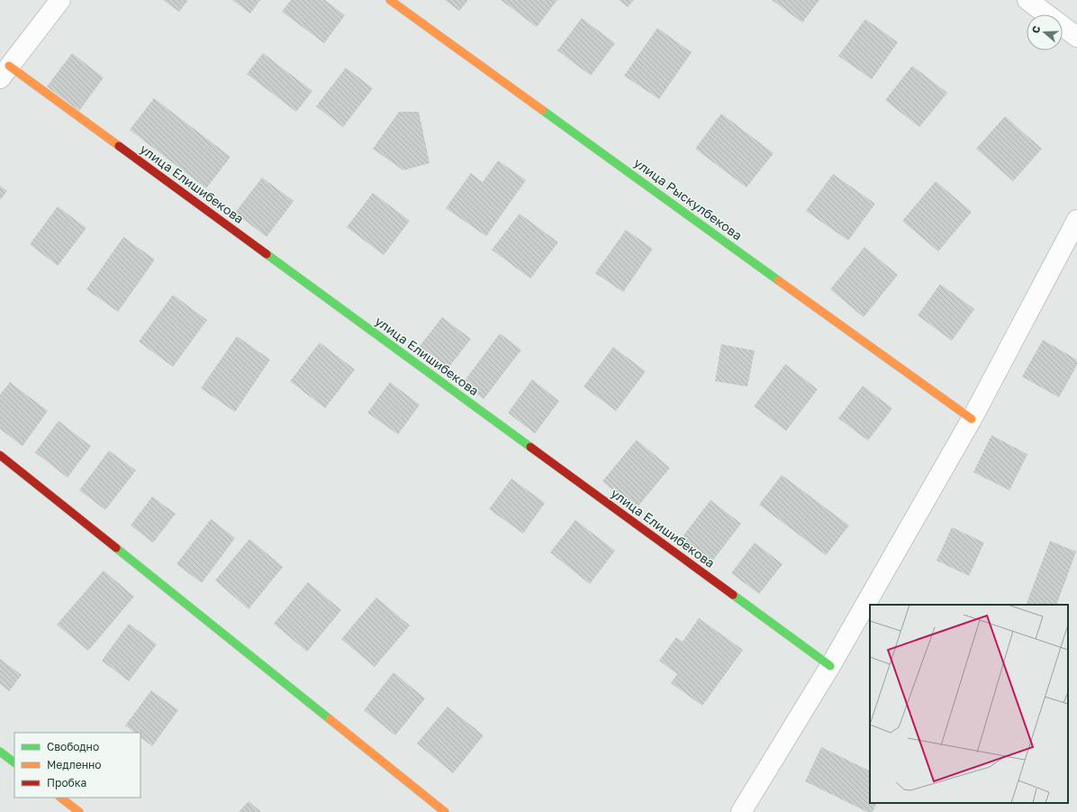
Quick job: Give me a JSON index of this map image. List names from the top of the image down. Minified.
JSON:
{"streets":{"street":["улица Елишибекова","улица Рыскулбекова"]},"legend":["Свободно","Медленно","Пробка"],"north":"left"}
